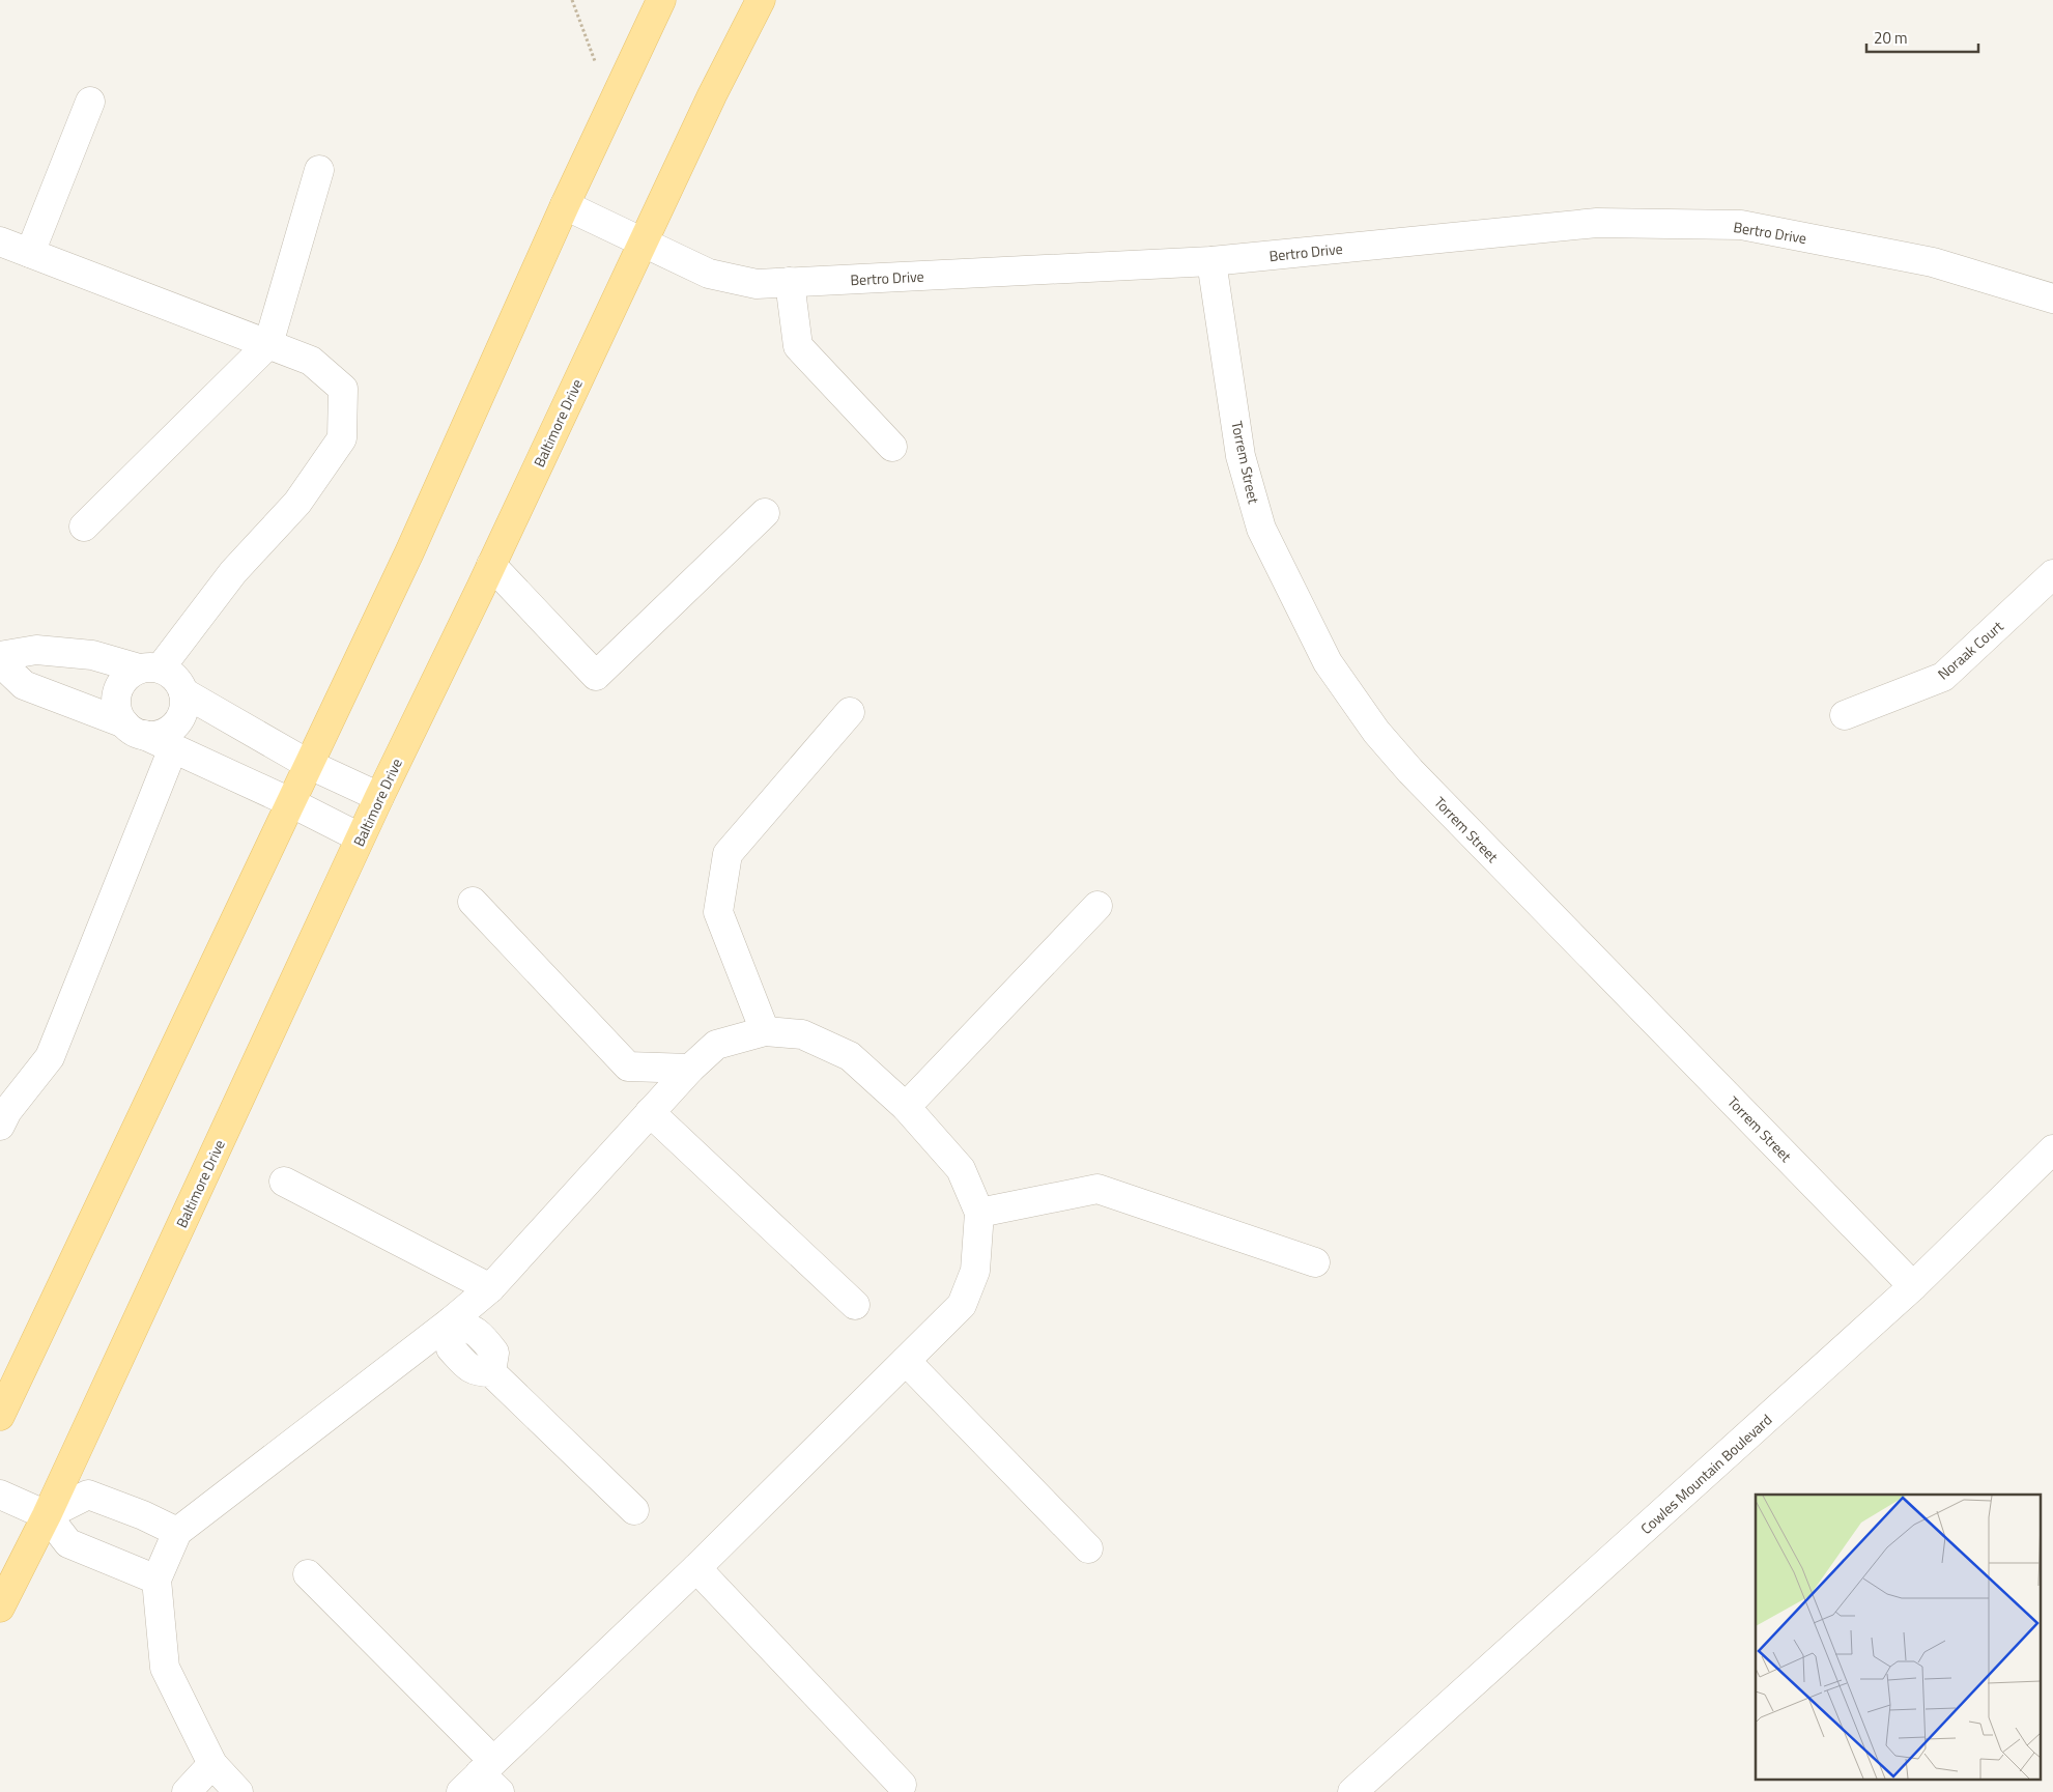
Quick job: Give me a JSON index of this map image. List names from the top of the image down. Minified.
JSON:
{"streets":{"main road":["Baltimore Drive"],"street":["Bertro Drive","Torrem Street","Noraak Court","Cowles Mountain Boulevard"]},"crossings":[["Bertro Drive","Baltimore Drive"],["Bertro Drive","Torrem Street"],["Torrem Street","Cowles Mountain Boulevard"]],"scale_bar":"20 m"}
